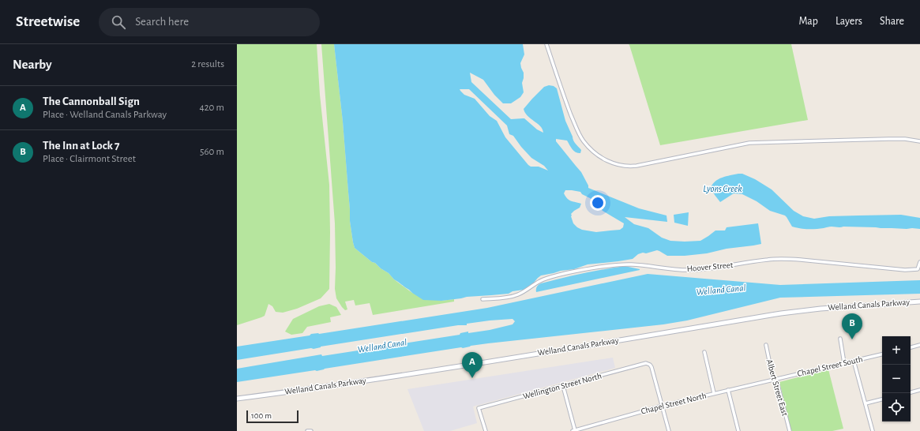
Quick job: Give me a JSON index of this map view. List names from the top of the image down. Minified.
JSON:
{"streets":{"street":["Hoover Street","Welland Canals Parkway","Chapel Street South","Wellington Street North","Albert Street East","Chapel Street North"]},"crossings":[["Chapel Street South","Albert Street East"],["Chapel Street South","Chapel Street North"],["Wellington Street North","Chapel Street North"],["Albert Street East","Chapel Street North"]],"water":["Lyons Creek","Welland Canal"],"scale_bar":"100 m","page":{"header":"Streetwise","search":"Search here","nav":["Map","Layers","Share"],"heading":["Nearby","2 results"],"list":[{"mark":"A","name":"The Cannonball Sign","note":"Place · Welland Canals Parkway","value":"420 m"},{"mark":"B","name":"The Inn at Lock 7","note":"Place · Clairmont Street","value":"560 m"}],"pins":["B","A"],"map_buttons":["+","−"],"scale":"100 m"}}
